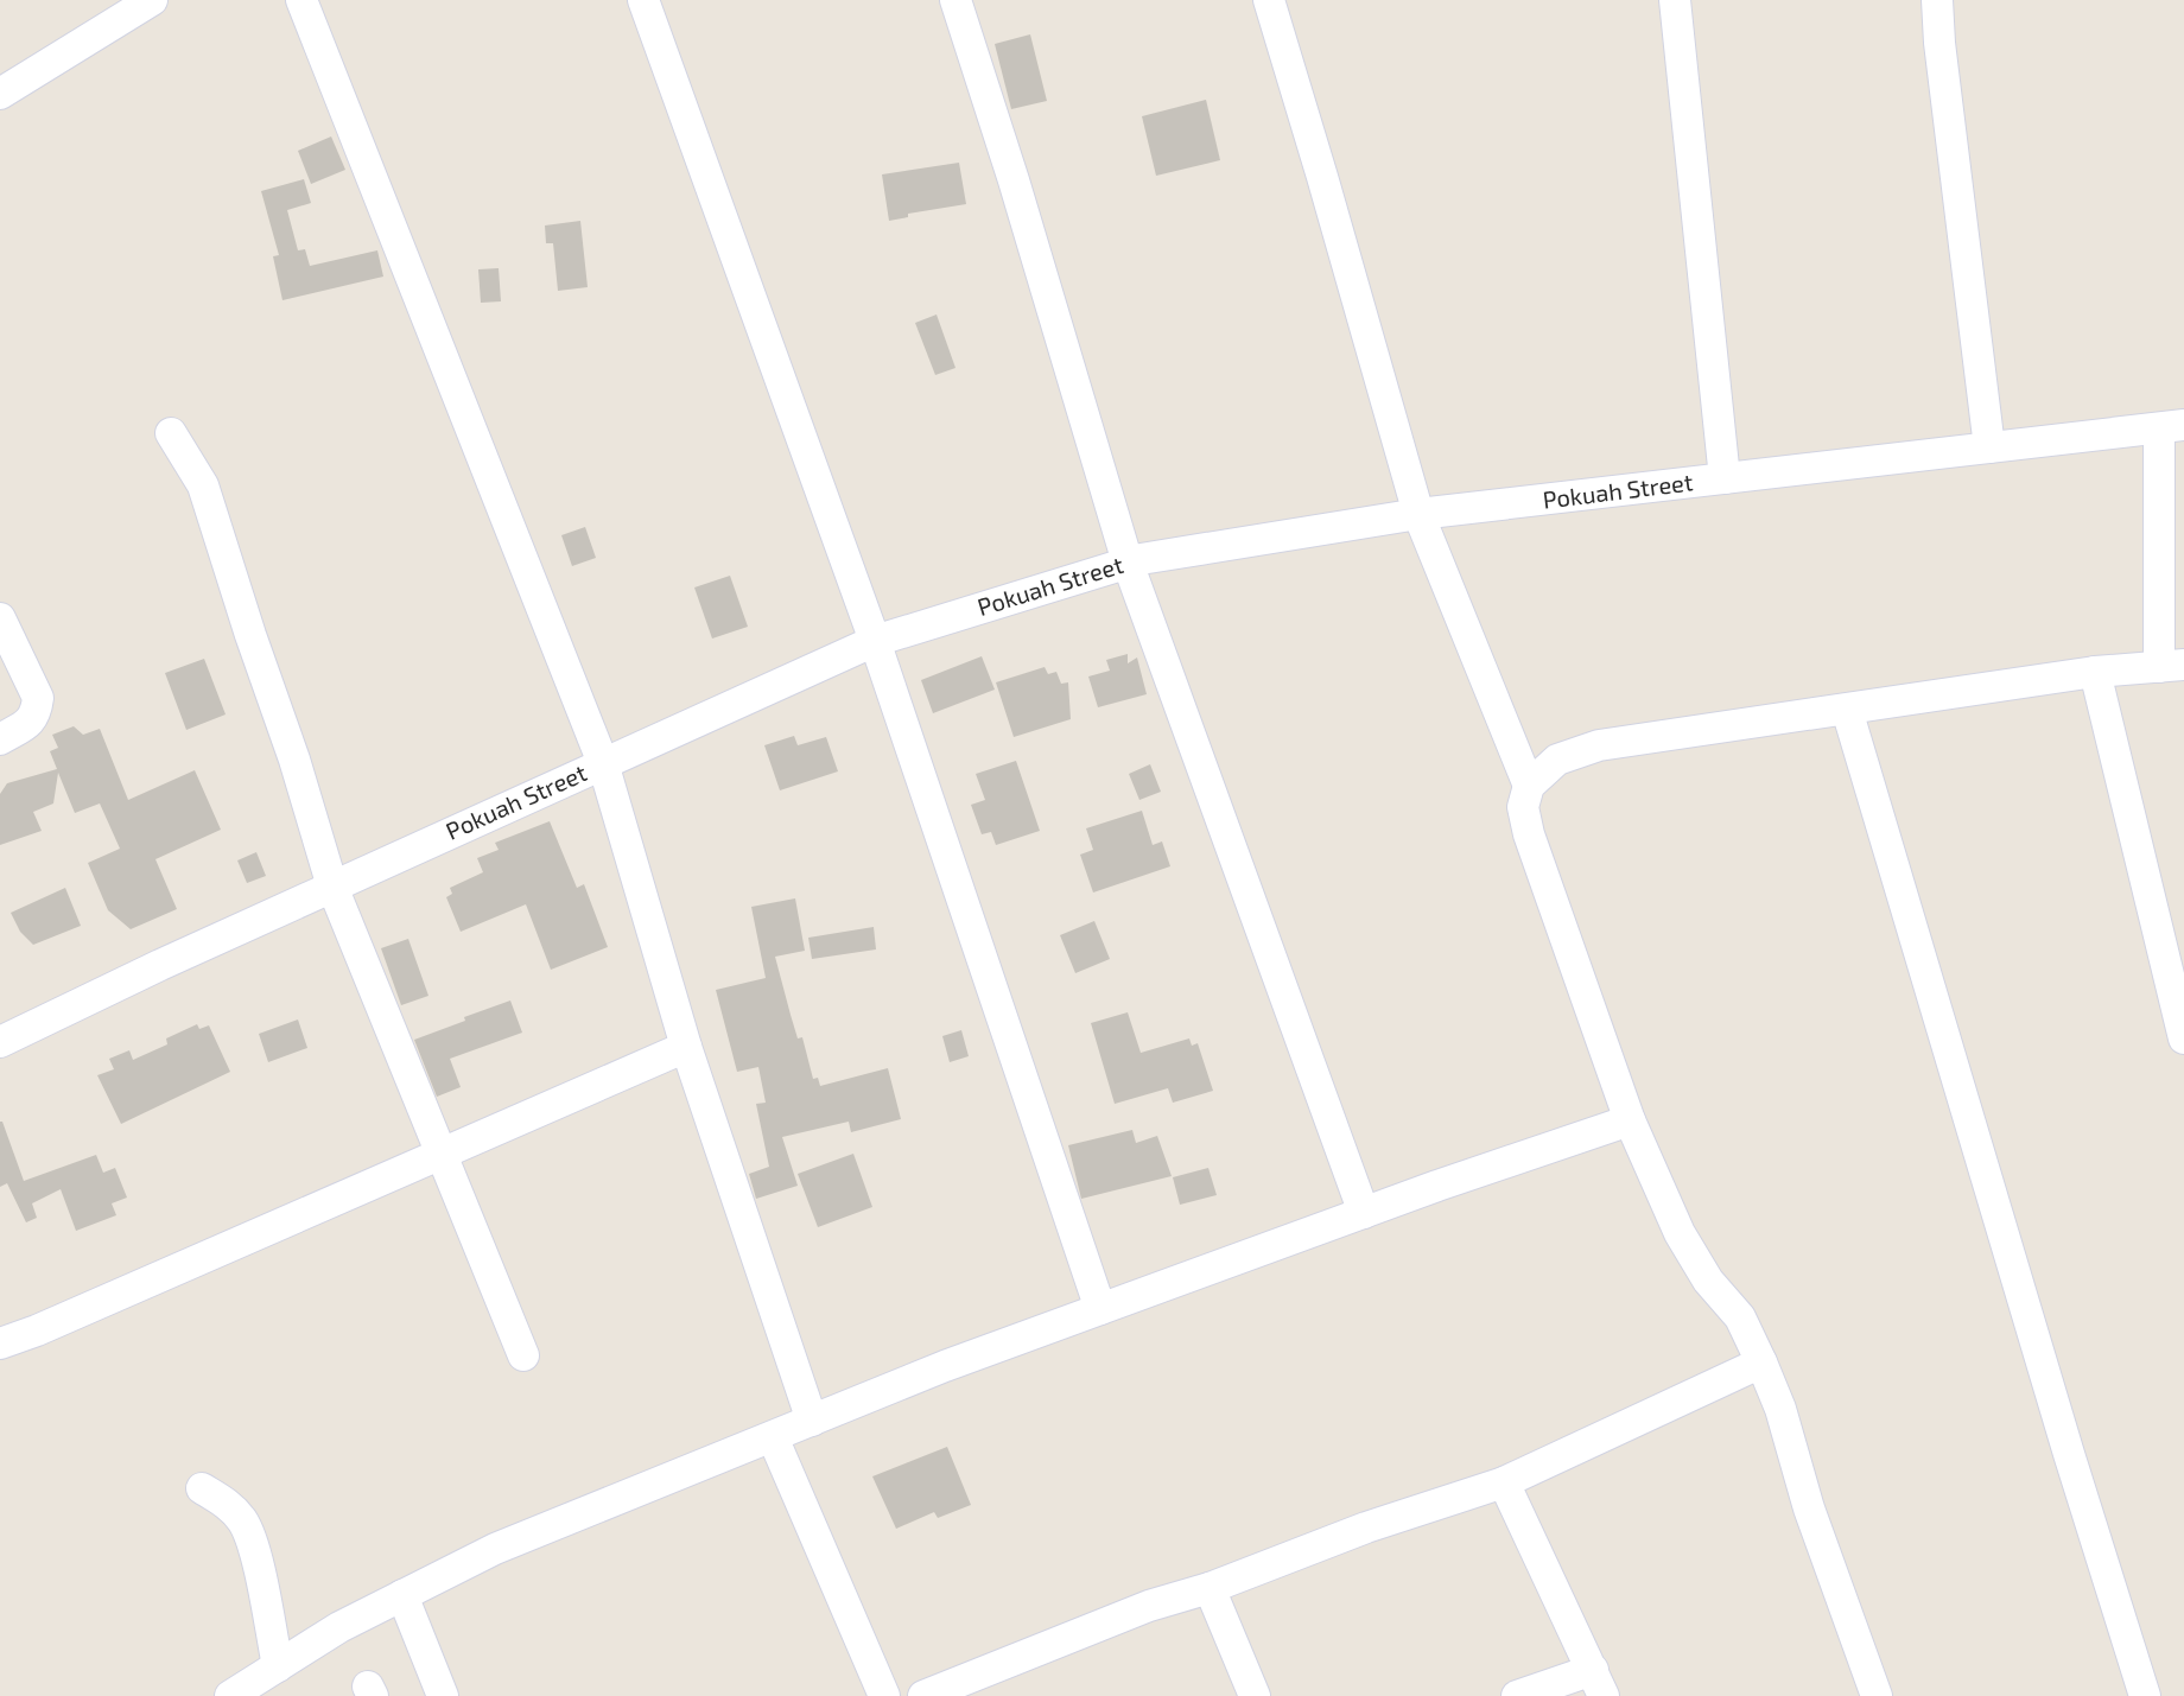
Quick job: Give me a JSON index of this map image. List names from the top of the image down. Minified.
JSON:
{"streets":{"street":["Pokuah Street"]}}
